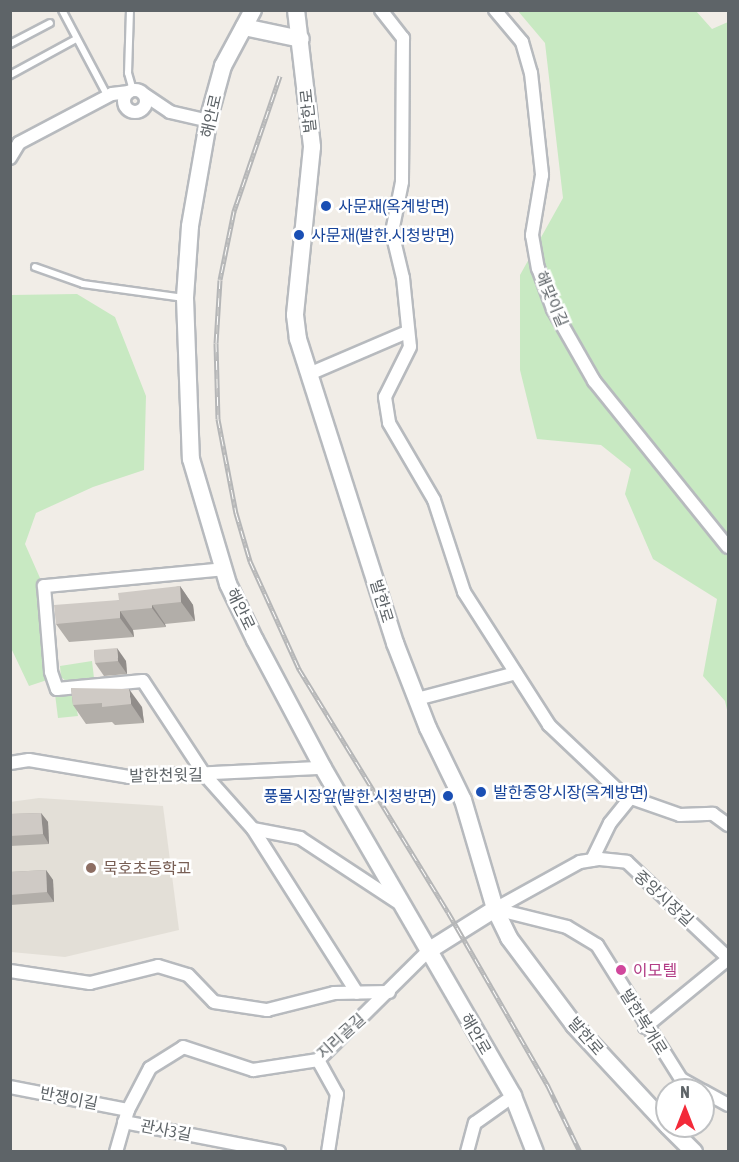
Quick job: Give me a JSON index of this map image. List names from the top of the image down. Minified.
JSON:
{"streets":{"street":["발한로","해안로","해맞이길","발한천윗길","중앙시장길","발한복개로","지리골길","반쟁이길","관사3길"]},"crossings":[["발한로","중앙시장길"],["발한로","발한복개로"],["해안로","발한천윗길"],["해안로","지리골길"],["중앙시장길","발한복개로"],["지리골길","반쟁이길"],["지리골길","관사3길"],["반쟁이길","관사3길"]],"places":["사문재(옥계방면)","사문재(발한.시청방면)","발한중앙시장(옥계방면)","풍물시장앞(발한.시청방면)","묵호초등학교","이모텔"],"north":"top"}
